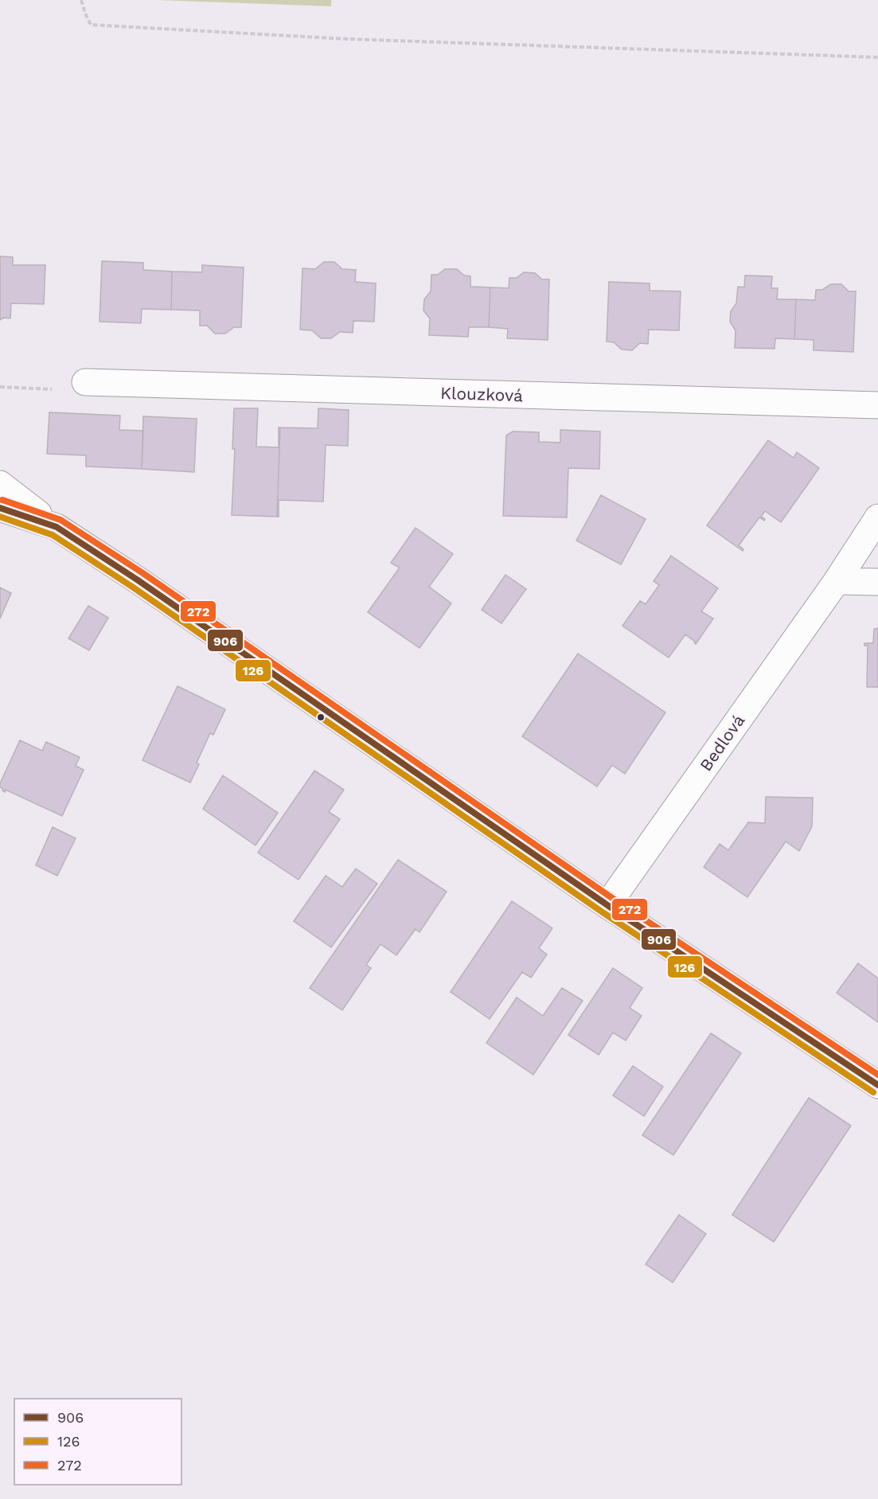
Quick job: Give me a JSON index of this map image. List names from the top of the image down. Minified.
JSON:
{"streets":{"street":["Klouzková","Bedlová"]},"lines":["transit line 272","transit line 906","transit line 126"],"legend":["906","126","272"]}
